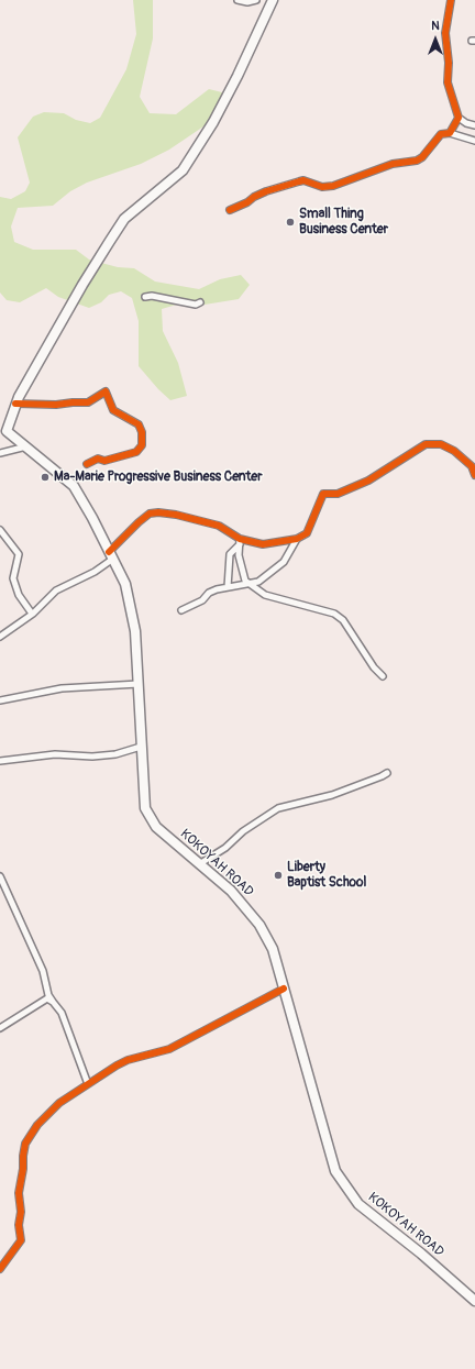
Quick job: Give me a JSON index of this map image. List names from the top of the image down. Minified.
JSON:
{"streets":{"main road":["KOKOYAH ROAD"]},"places":["Small Thing Business Center","Ma-Marie Progressive Business Center","Liberty Baptist School"],"north":"top"}
